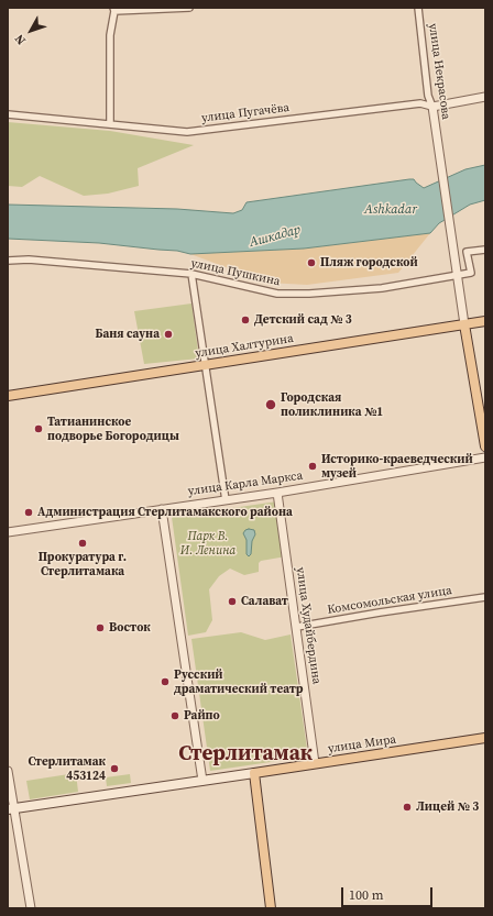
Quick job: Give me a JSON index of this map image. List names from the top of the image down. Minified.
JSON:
{"streets":{"main road":["улица Халтурина","улица Мира"],"street":["улица Некрасова","улица Пугачёва","улица Пушкина","улица Карла Маркса","Комсомольская улица","улица Худайбердина"]},"crossings":[["улица Некрасова","улица Пугачёва"],["улица Некрасова","улица Пушкина"],["улица Некрасова","улица Халтурина"],["улица Карла Маркса","улица Худайбердина"],["Комсомольская улица","улица Худайбердина"],["улица Худайбердина","улица Мира"]],"districts":["Стерлитамак"],"water":["Ashkadar","Ашкадар"],"parks":["Парк В. И. Ленина"],"places":["Пляж городской","Детский сад № 3","Баня сауна","Городская поликлиника №1","Татианинское подворье Богородицы","Историко-краеведческий музей","Администрация Стерлитамакского района","Прокуратура г. Стерлитамака","Салават","Восток","Русский драматический театр","Райпо","Стерлитамак 453124","Лицей № 3"],"scale_bar":"100 m","north":"bottom left"}
